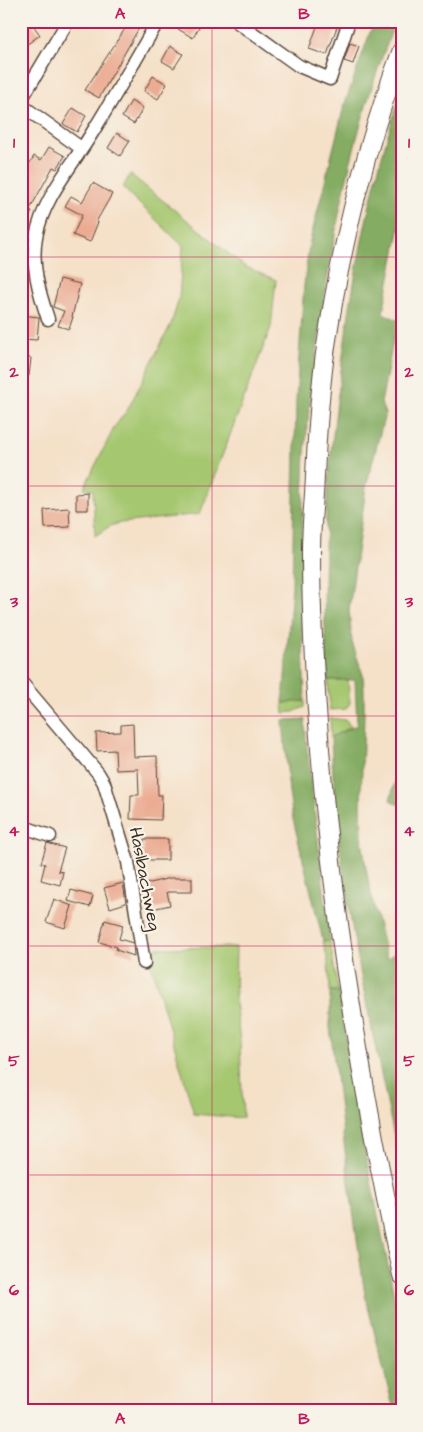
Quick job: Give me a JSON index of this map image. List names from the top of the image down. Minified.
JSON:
{"streets":{"street":["Haslbachweg"]},"grid":{"columns":["A","B"],"rows":["1","2","3","4","5","6"]}}
